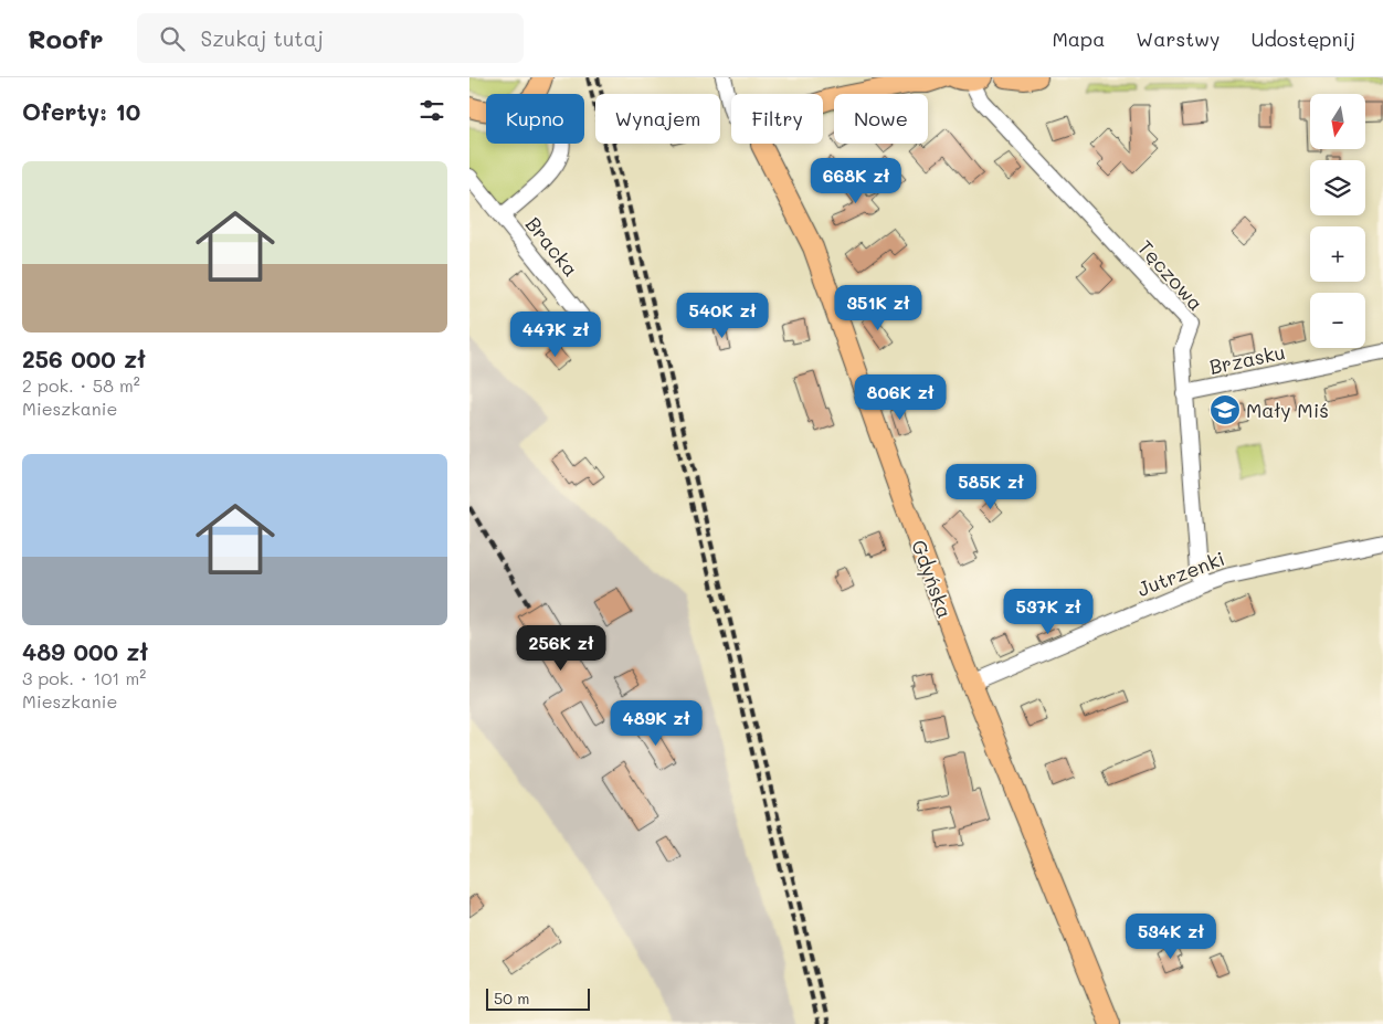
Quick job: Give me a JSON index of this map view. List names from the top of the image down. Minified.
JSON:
{"streets":{"main road":["Gdyńska"],"street":["Bracka","Tęczowa","Brzasku","Jutrzenki"]},"crossings":[["Tęczowa","Brzasku"],["Tęczowa","Jutrzenki"],["Jutrzenki","Gdyńska"]],"places":{"school or university":["Mały Miś"]},"scale_bar":"50 m","north":"bottom","page":{"header":"Roofr","search":"Szukaj tutaj","nav":["Mapa","Warstwy","Udostępnij"],"heading":"Oferty: 10","map_buttons":["+","−"],"chip":["Kupno","Wynajem","Filtry","Nowe"],"list":[{"name":"256 000 zł","note":"2 pok. · 58 m² · Mieszkanie"},{"name":"489 000 zł","note":"3 pok. · 101 m² · Mieszkanie"}],"price":["668K zł","351K zł","540K zł","447K zł","806K zł","585K zł","537K zł","256K zł","489K zł","534K zł"],"scale":"50 m"}}
